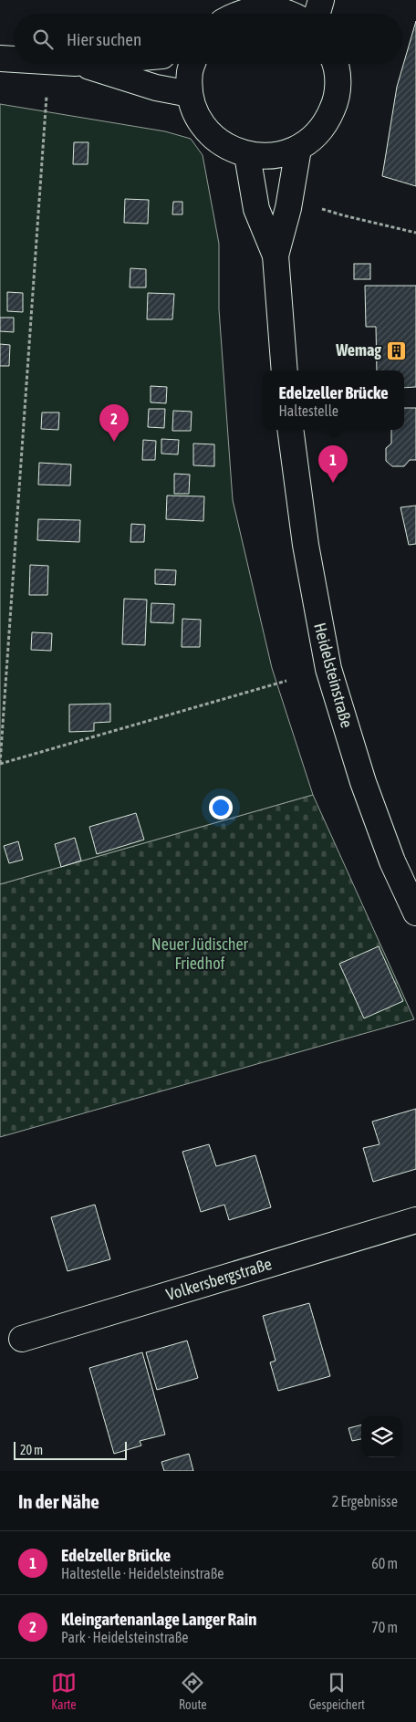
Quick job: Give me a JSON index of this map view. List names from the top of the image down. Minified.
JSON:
{"streets":{"main road":["Heidelsteinstraße","Volkersbergstraße"]},"parks":["Neuer Jüdischer Friedhof"],"places":{"building":["Wemag"]},"scale_bar":"20 m","page":{"search":"Hier suchen","popup":["Edelzeller Brücke","Haltestelle"],"pins":["2","1"],"scale":"20 m","heading":["In der Nähe","2 Ergebnisse"],"list":[{"mark":"1","name":"Edelzeller Brücke","note":"Haltestelle · Heidelsteinstraße","value":"60 m"},{"mark":"2","name":"Kleingartenanlage Langer Rain","note":"Park · Heidelsteinstraße","value":"70 m"}],"nav":["Karte","Route","Gespeichert"]}}
